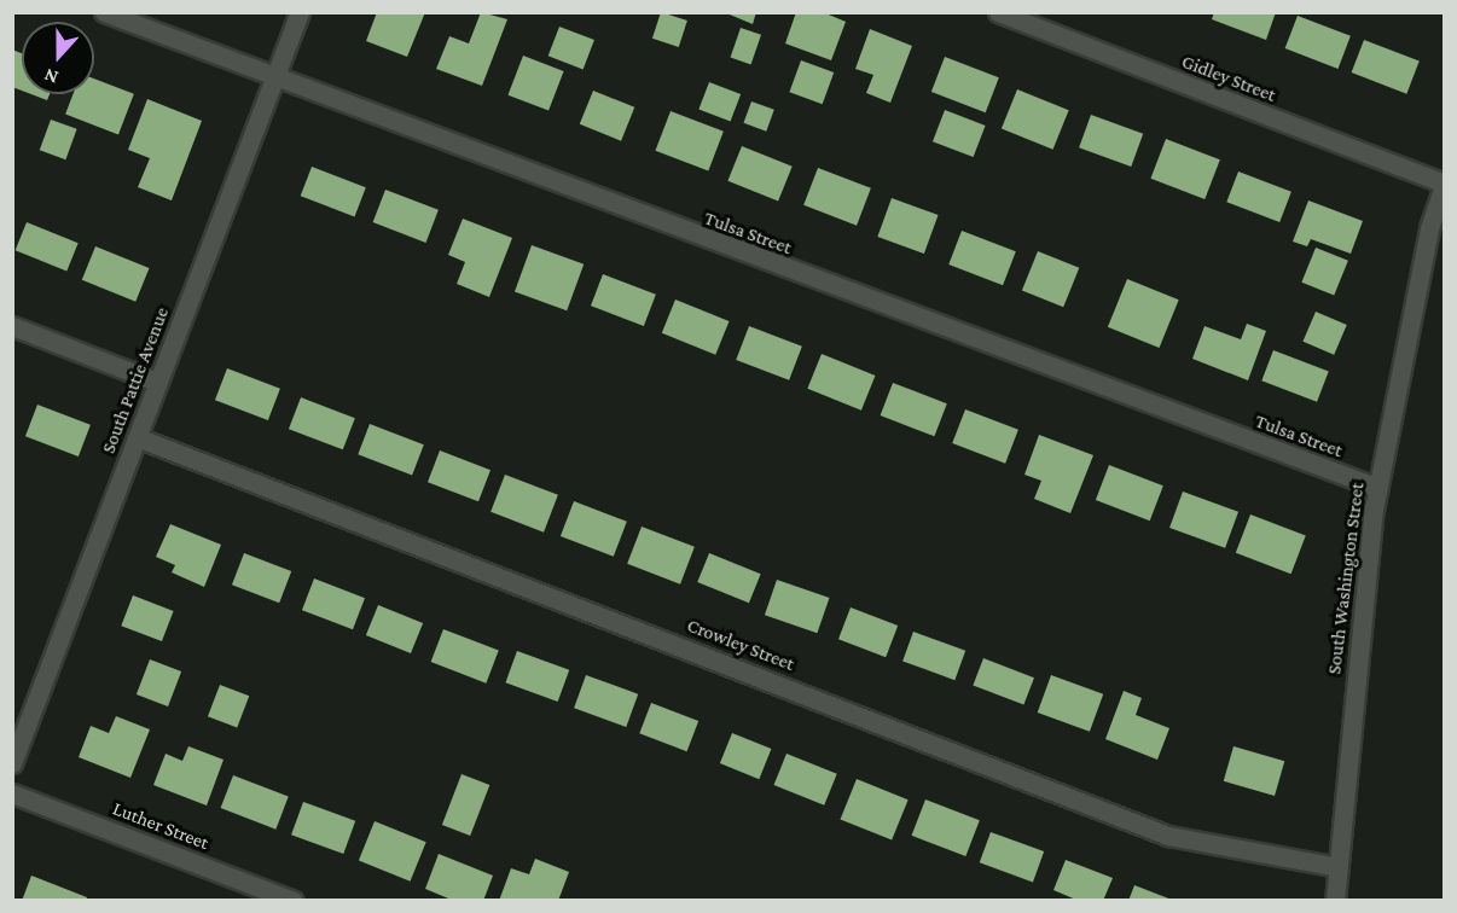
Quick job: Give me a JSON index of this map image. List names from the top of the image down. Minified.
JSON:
{"streets":{"street":["Gidley Street","Tulsa Street","South Pattie Avenue","South Washington Street","Crowley Street","Luther Street"]},"crossings":[["Gidley Street","South Washington Street"],["Tulsa Street","South Pattie Avenue"],["Tulsa Street","South Washington Street"],["South Pattie Avenue","Crowley Street"],["South Washington Street","Crowley Street"]],"north":"bottom"}
